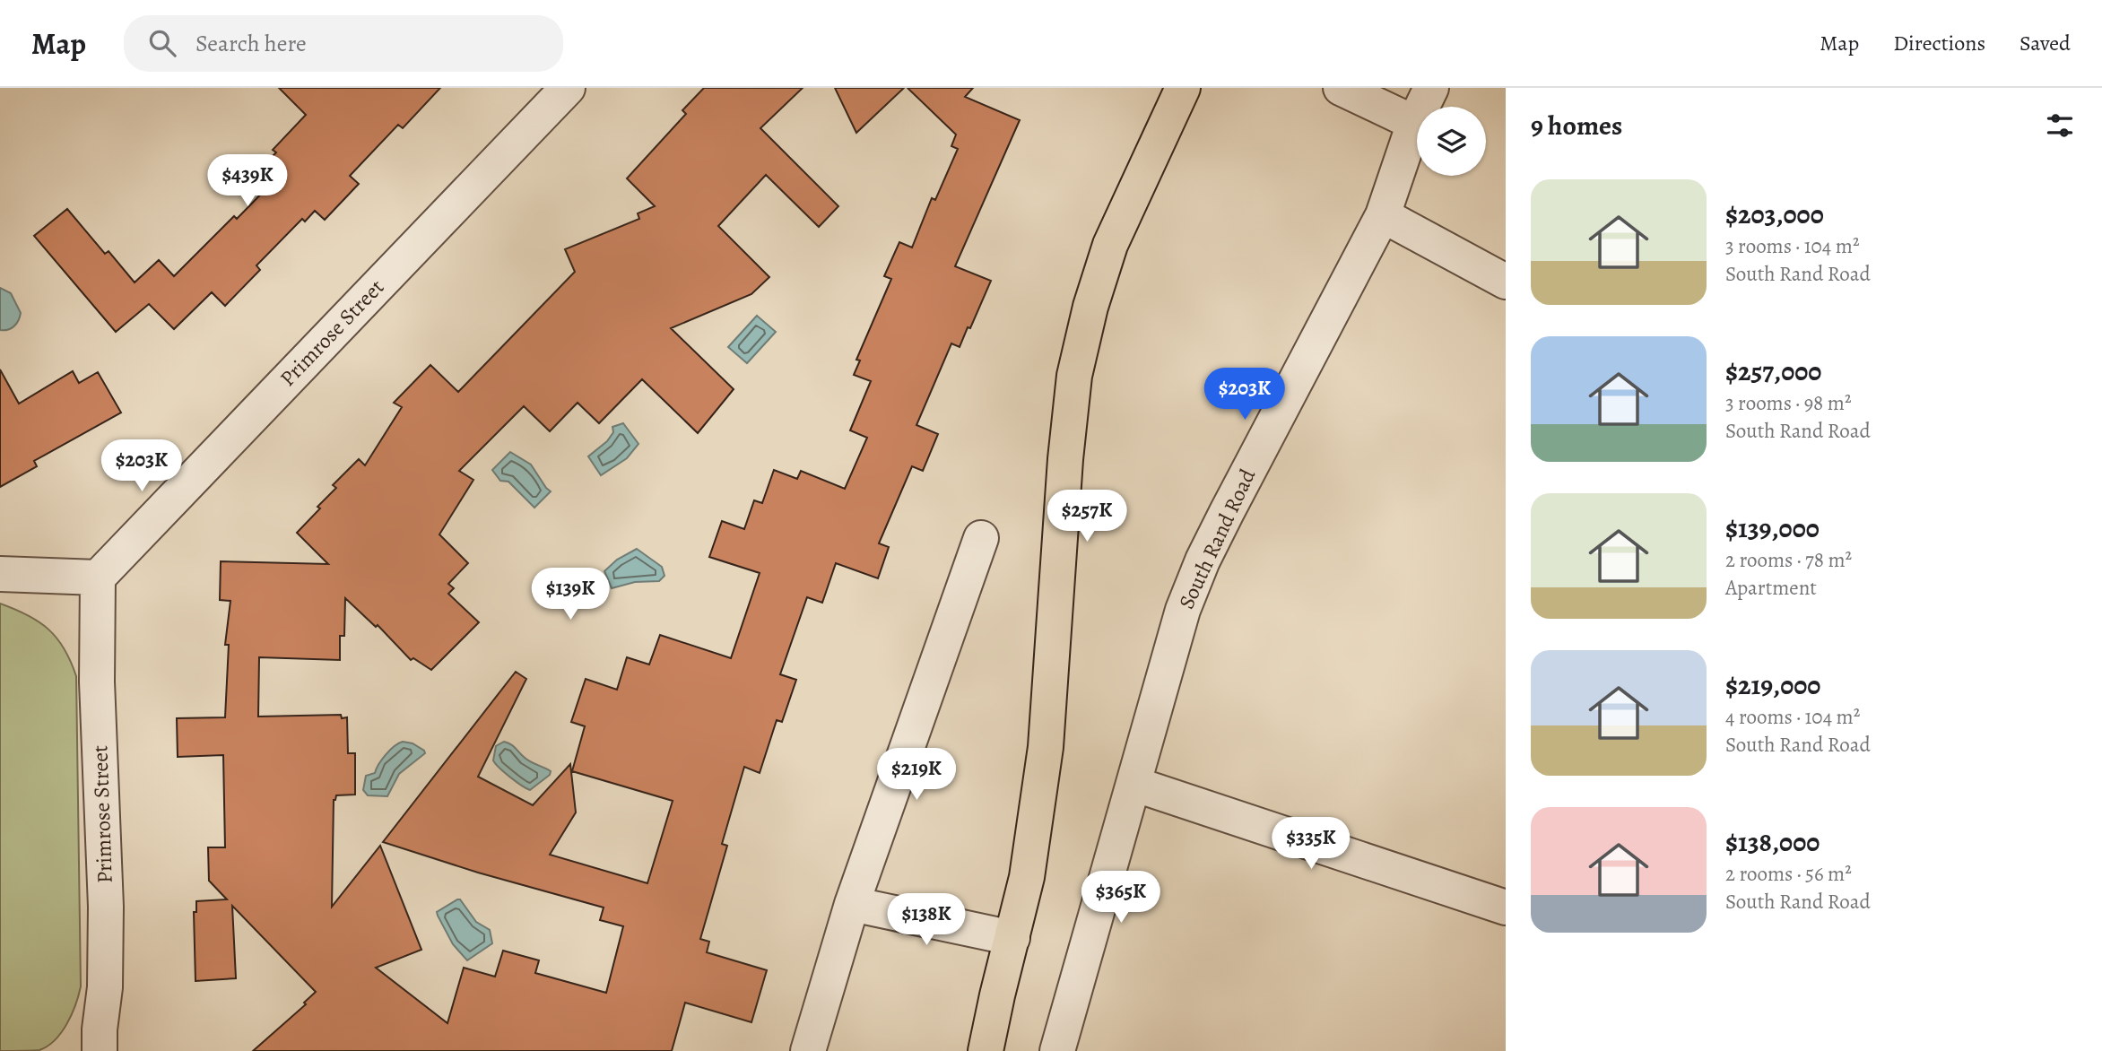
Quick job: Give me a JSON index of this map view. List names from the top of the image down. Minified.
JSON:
{"streets":{"street":["Primrose Street","South Rand Road"]},"page":{"header":"Map","search":"Search here","nav":["Map","Directions","Saved"],"heading":"9 homes","price":["$439K","$203K","$203K","$257K","$139K","$219K","$335K","$365K","$138K"],"list":[{"name":"$203,000","note":"3 rooms · 104 m² · South Rand Road"},{"name":"$257,000","note":"3 rooms · 98 m² · South Rand Road"},{"name":"$139,000","note":"2 rooms · 78 m² · Apartment"},{"name":"$219,000","note":"4 rooms · 104 m² · South Rand Road"},{"name":"$138,000","note":"2 rooms · 56 m² · South Rand Road"}]}}
